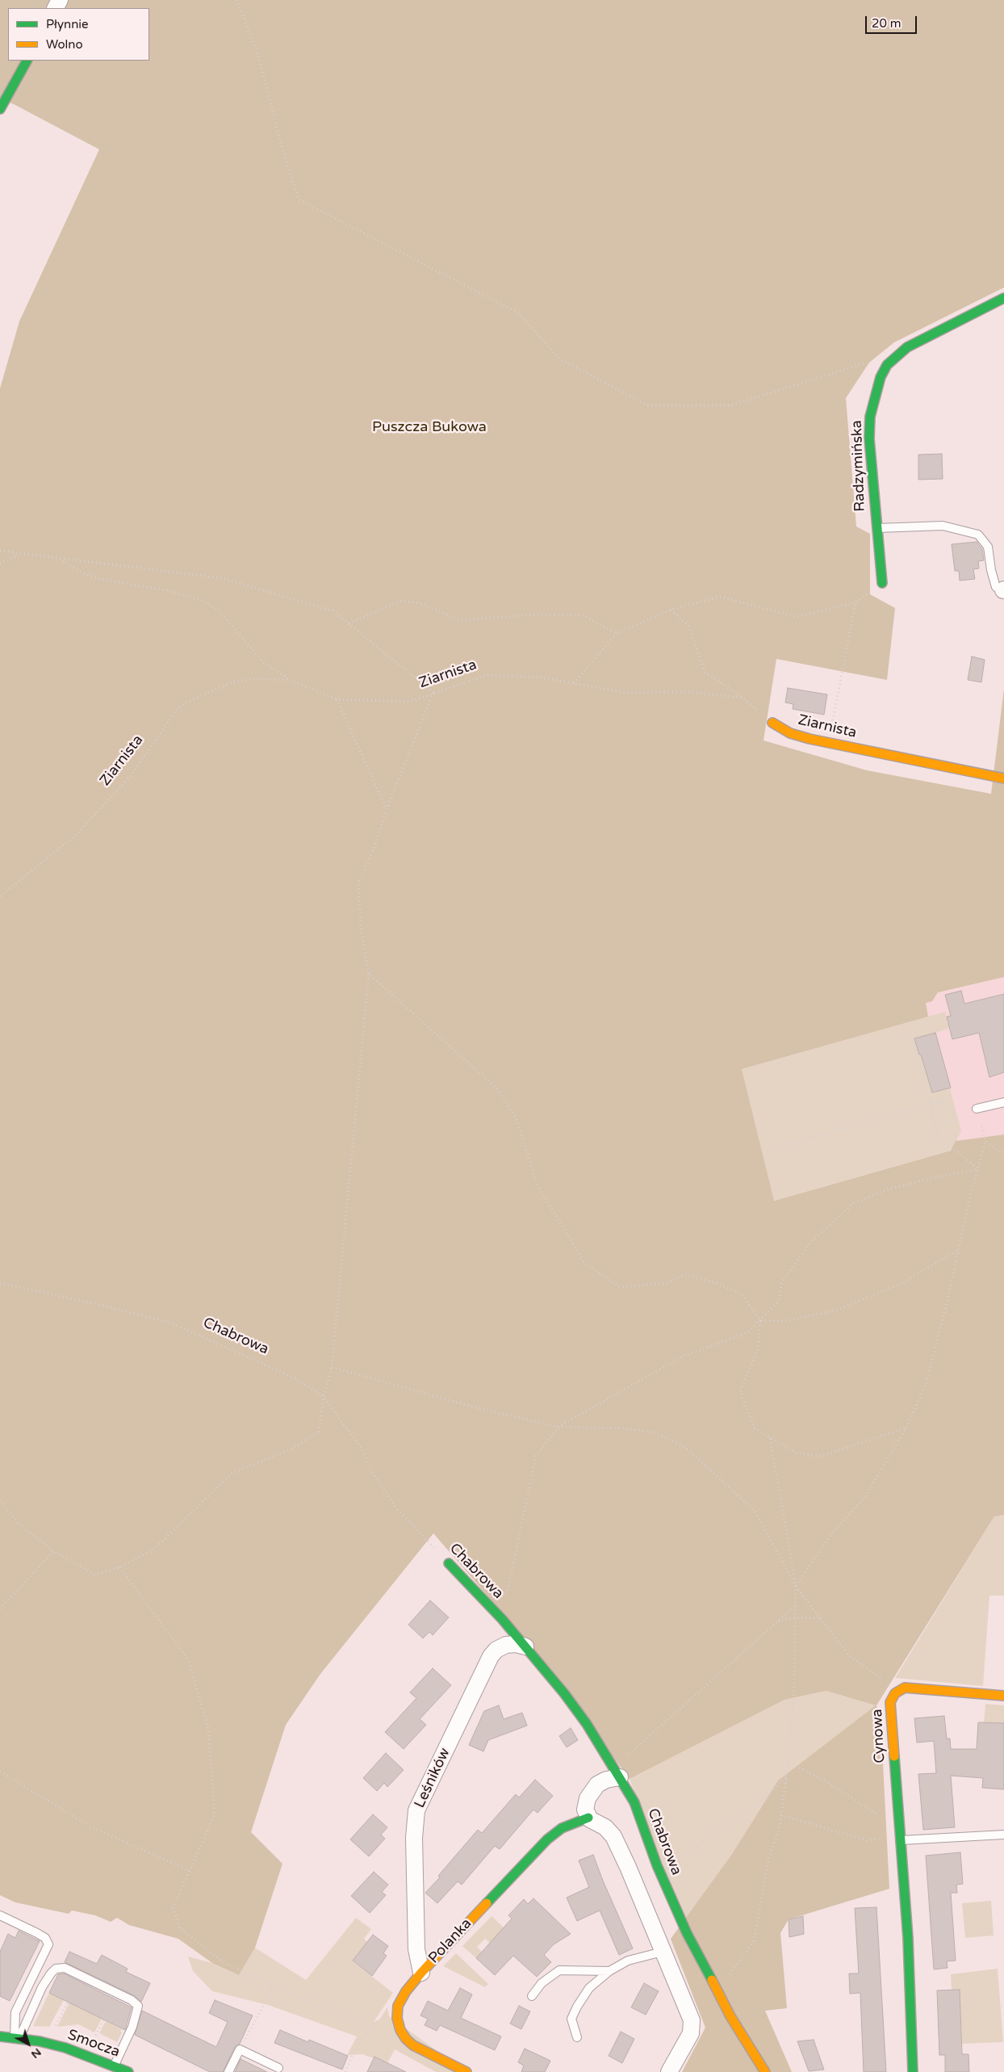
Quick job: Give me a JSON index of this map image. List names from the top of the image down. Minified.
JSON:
{"streets":{"street":["Radzymińska","Ziarnista","Chabrowa","Cynowa","Leśników","Polanka","Smocza"]},"crossings":[["Chabrowa","Leśników"],["Leśników","Polanka"]],"parks":["Puszcza Bukowa"],"legend":["Płynnie","Wolno"],"scale_bar":"20 m","north":"bottom right"}
